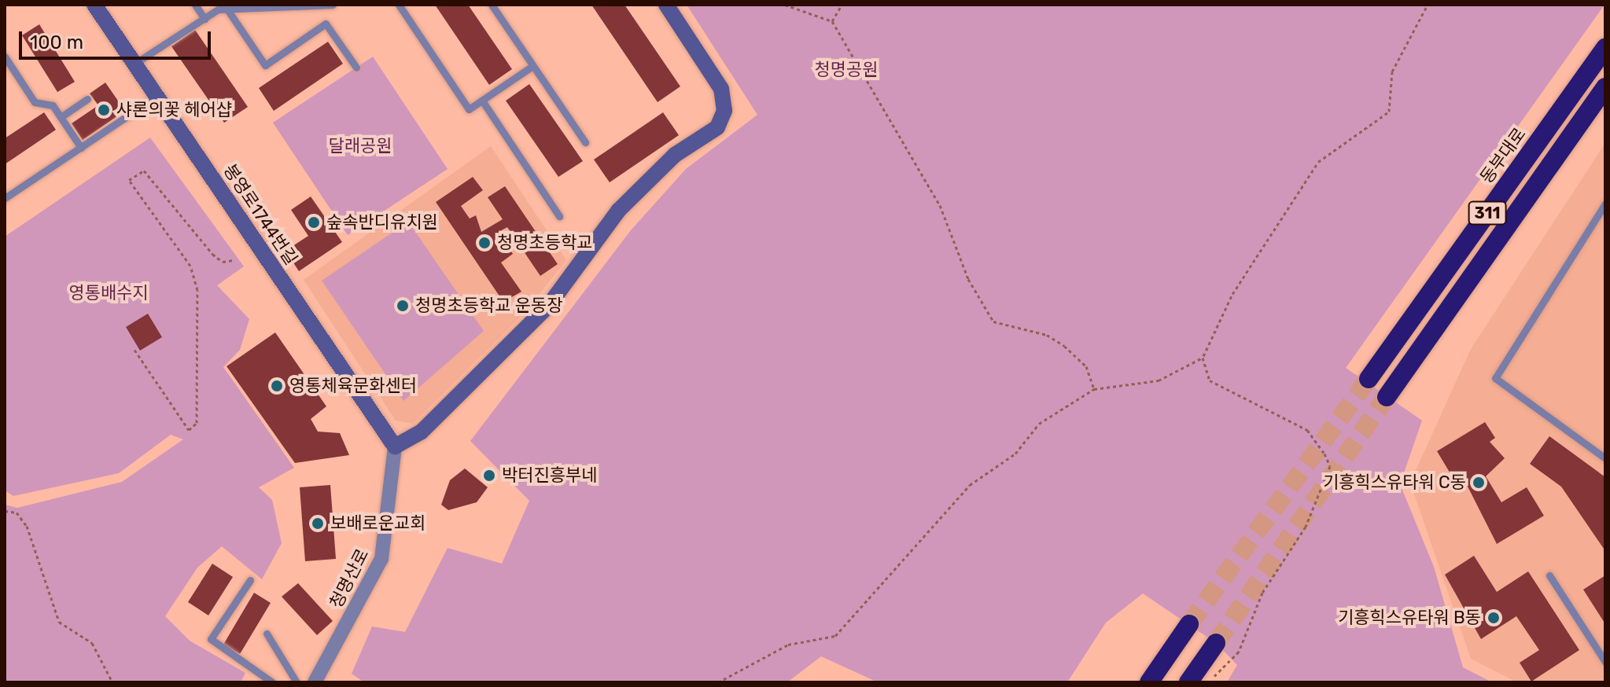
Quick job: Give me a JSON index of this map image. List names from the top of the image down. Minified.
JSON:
{"streets":{"highway":["동부대로","311"],"street":["봉영로1744번길","청명산로"]},"crossings":[["봉영로1744번길","청명산로"]],"parks":["청명공원","달래공원","영통배수지"],"places":["샤론의꽃 헤어샵","숲속반디유치원","청명초등학교","청명초등학교 운동장","영통체육문화센터","박터진흥부네","기흥힉스유타워 C동","보배로운교회","기흥힉스유타워 B동"],"scale_bar":"100 m"}
